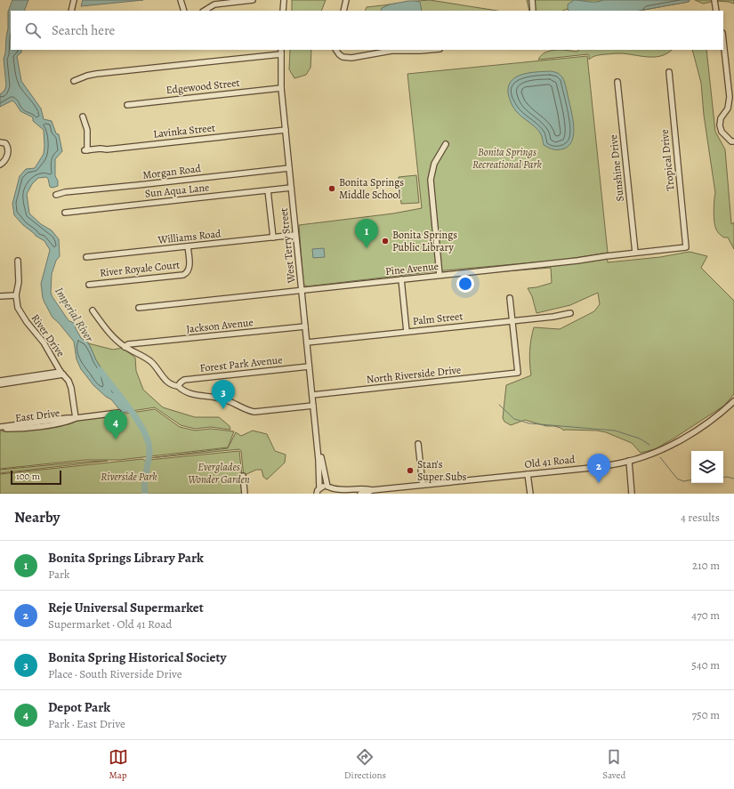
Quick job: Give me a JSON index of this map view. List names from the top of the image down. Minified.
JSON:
{"streets":{"street":["Edgewood Street","Lavinka Street","Tropical Drive","Sunshine Drive","Morgan Road","Sun Aqua Lane","Williams Road","West Terry Street","River Royale Court","Pine Avenue","Palm Street","Jackson Avenue","River Drive","Forest Park Avenue","North Riverside Drive","East Drive","Old 41 Road"]},"crossings":[["Edgewood Street","West Terry Street"],["Lavinka Street","West Terry Street"],["Tropical Drive","Pine Avenue"],["Sunshine Drive","Pine Avenue"],["Morgan Road","West Terry Street"],["Sun Aqua Lane","West Terry Street"],["Williams Road","West Terry Street"],["Williams Road","River Royale Court"],["West Terry Street","Pine Avenue"],["West Terry Street","Palm Street"],["West Terry Street","Jackson Avenue"],["West Terry Street","Forest Park Avenue"],["West Terry Street","North Riverside Drive"],["West Terry Street","Old 41 Road"],["Palm Street","North Riverside Drive"],["River Drive","East Drive"]],"water":["Imperial River"],"parks":["Bonita Springs Recreational Park","Everglades Wonder Garden","Riverside Park"],"places":["Bonita Springs Middle School","Bonita Springs Public Library","Stan's Super Subs"],"scale_bar":"100 m","page":{"search":"Search here","pins":["1","3","4","2"],"scale":"100 m","heading":["Nearby","4 results"],"list":[{"mark":"1","name":"Bonita Springs Library Park","note":"Park","value":"210 m"},{"mark":"2","name":"Reje Universal Supermarket","note":"Supermarket · Old 41 Road","value":"470 m"},{"mark":"3","name":"Bonita Spring Historical Society","note":"Place · South Riverside Drive","value":"540 m"},{"mark":"4","name":"Depot Park","note":"Park · East Drive","value":"750 m"}],"nav":["Map","Directions","Saved"]}}
